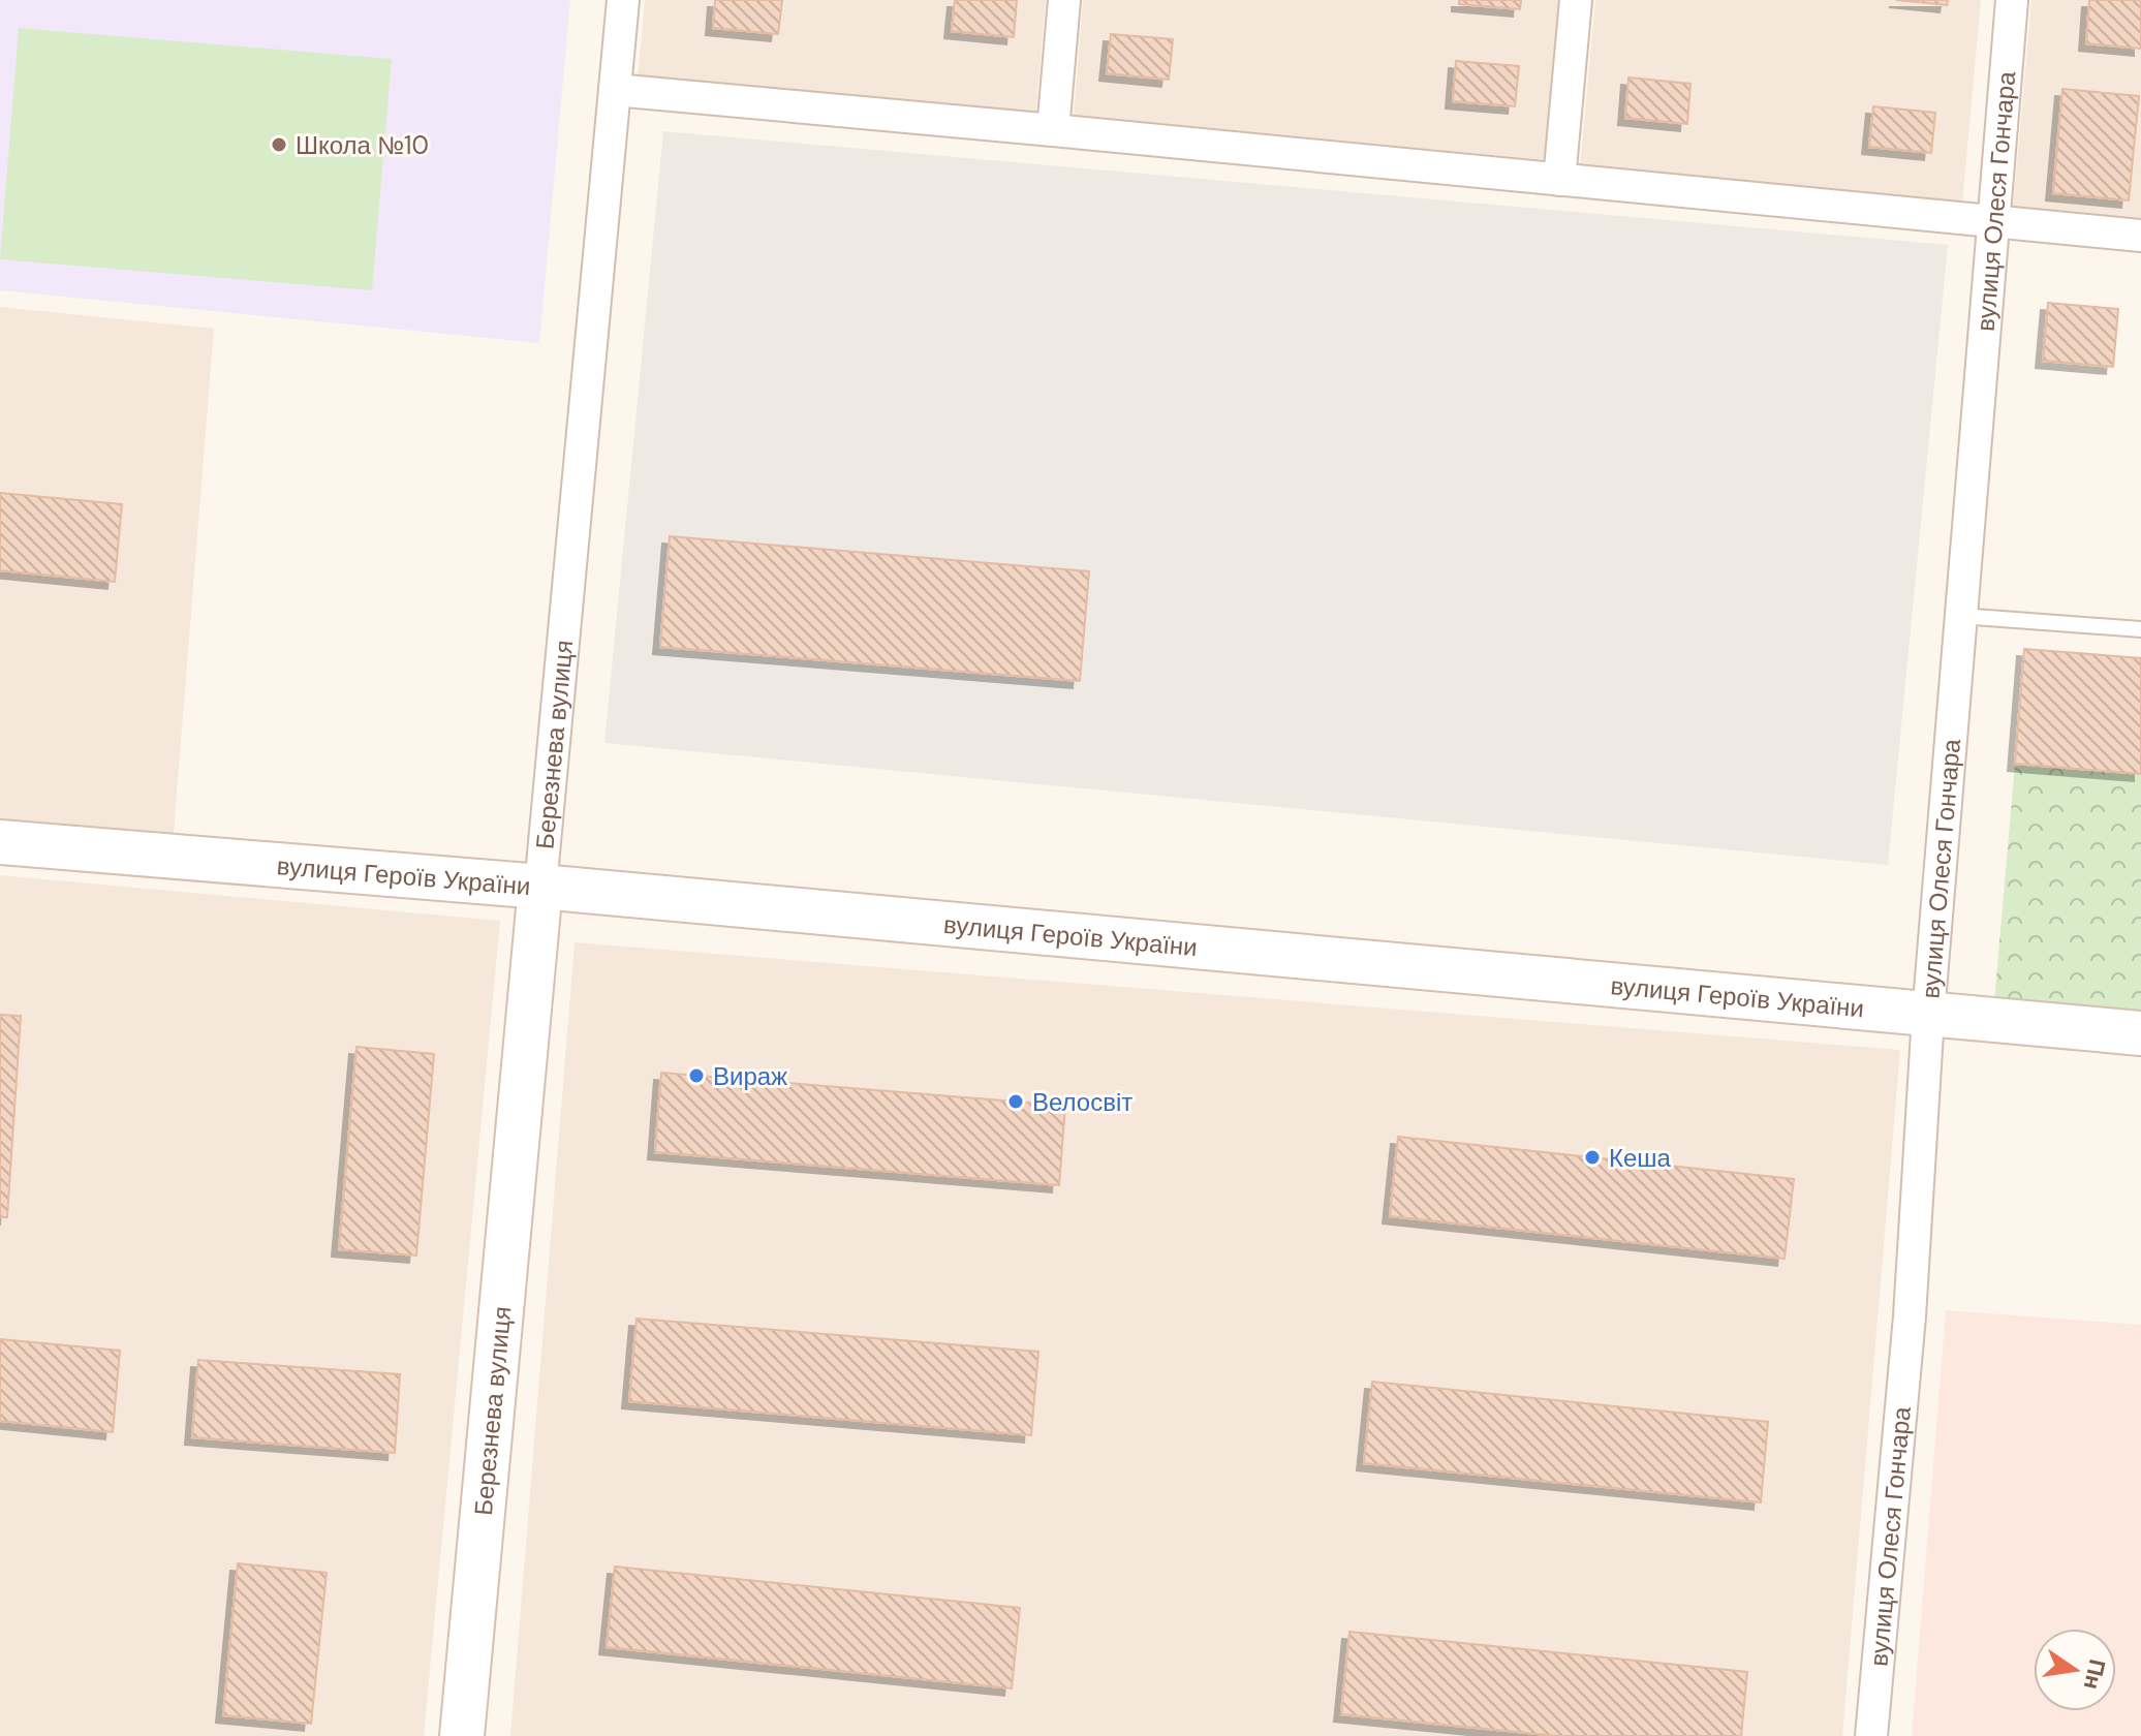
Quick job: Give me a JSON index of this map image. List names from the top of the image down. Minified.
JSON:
{"streets":{"street":["вулиця Олеся Гончара","Березнева вулиця","вулиця Героїв України"]},"crossings":[["вулиця Олеся Гончара","вулиця Героїв України"],["Березнева вулиця","вулиця Героїв України"]],"places":["Школа №10","Вираж","Велосвіт","Кеша"],"north":"right"}
